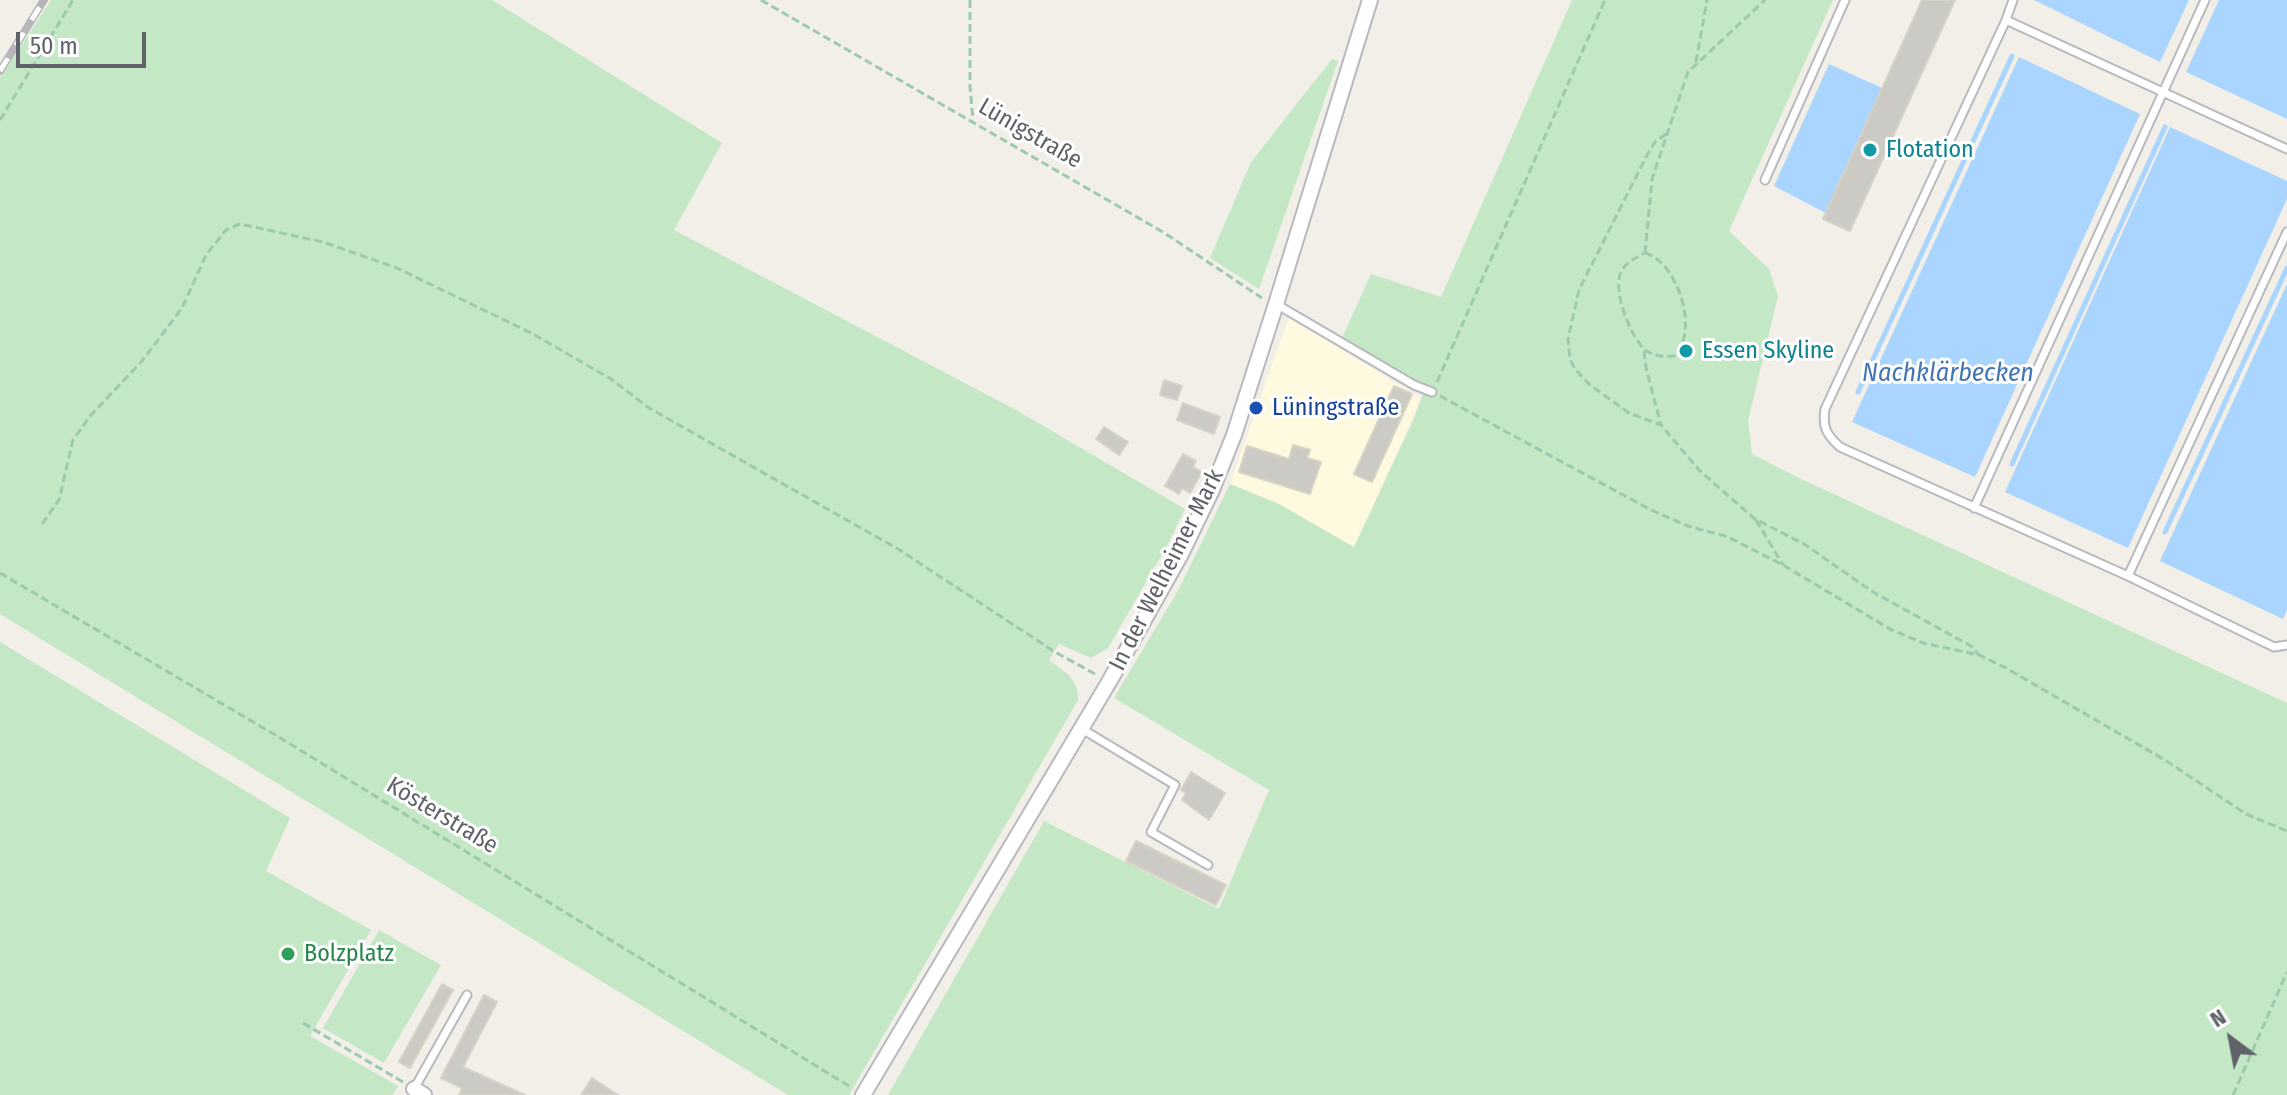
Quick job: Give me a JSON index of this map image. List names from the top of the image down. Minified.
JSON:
{"streets":{"street":["In der Welheimer Mark"],"path":["Lünigstraße","Kösterstraße"]},"crossings":[["Lünigstraße","In der Welheimer Mark"],["In der Welheimer Mark","Kösterstraße"]],"water":["Nachklärbecken"],"places":["Flotation","Essen Skyline","Lüningstraße","Bolzplatz"],"scale_bar":"50 m","north":"top left"}
